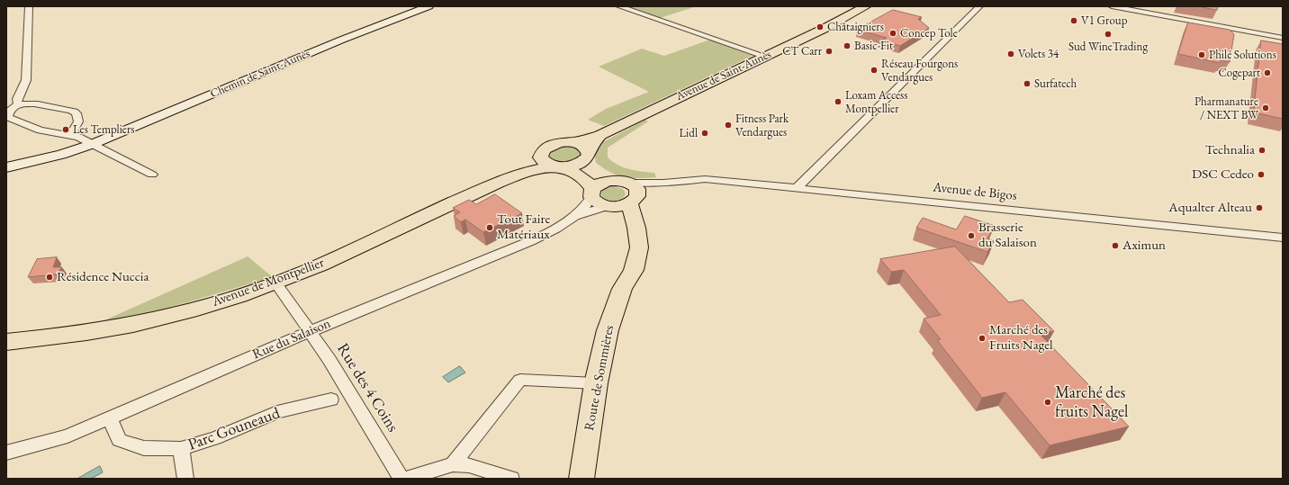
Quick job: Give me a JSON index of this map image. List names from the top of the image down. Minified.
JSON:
{"streets":{"main road":["Avenue de Saint-Aunès","Avenue de Montpellier","Route de Sommières"],"street":["Chemin de Saint-Aunès","Avenue de Bigos","Rue du Salaison","Rue des 4 Coins","Parc Gouneaud"]},"crossings":[["Avenue de Saint-Aunès","Avenue de Montpellier"],["Avenue de Bigos","Rue du Salaison"],["Avenue de Bigos","Route de Sommières"],["Avenue de Montpellier","Rue des 4 Coins"],["Rue du Salaison","Route de Sommières"],["Rue du Salaison","Rue des 4 Coins"],["Rue du Salaison","Parc Gouneaud"]],"places":["V1 Group","Châtaigniers","Concep Tole","Sud WineTrading","Basic-Fit","CT Carr","Volets 34","Philé Solutions","Réseau Fourgons Vendargues","Cogepart","Surfatech","Loxam Access Montpellier","Pharmanature / NEXT BW","Fitness Park Vendargues","Les Templiers","Lidl","Technalia","DSC Cedeo","Aqualter Alteau","Tout Faire Matériaux","Brasserie du Salaison","Aximun","Résidence Nuccia","Marché des Fruits Nagel","Marché des fruits Nagel"]}
